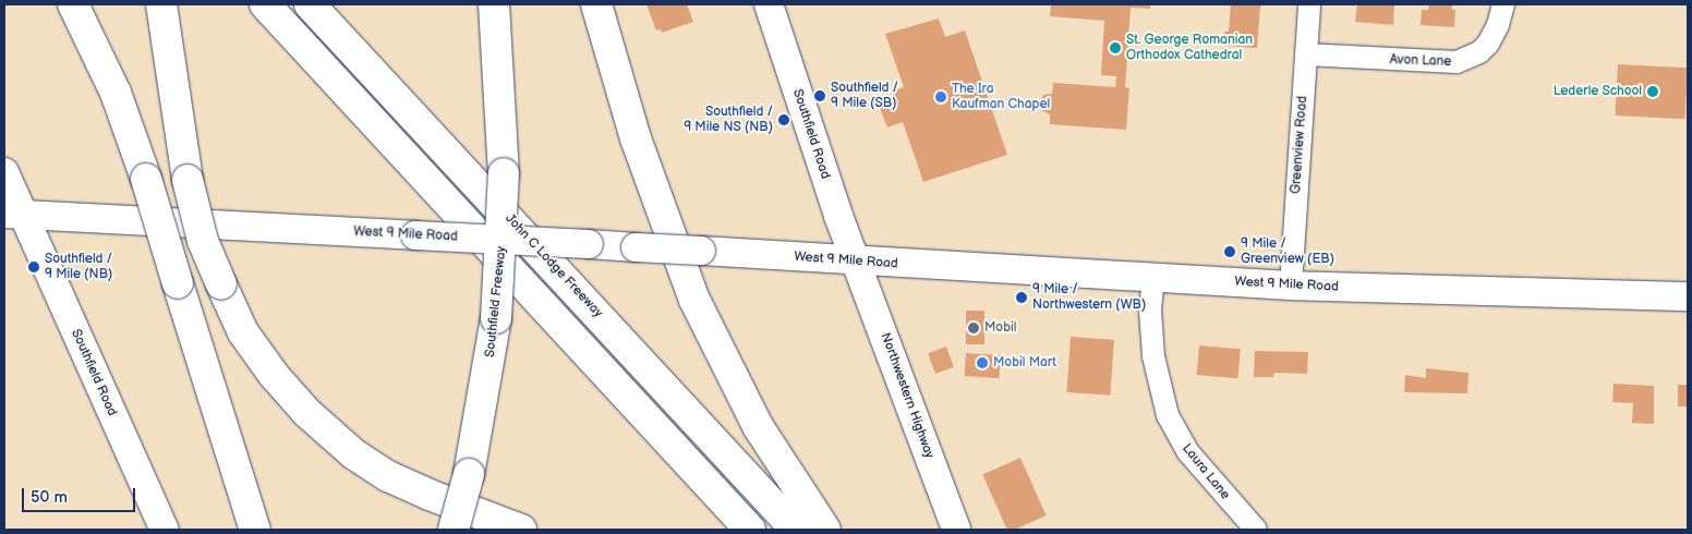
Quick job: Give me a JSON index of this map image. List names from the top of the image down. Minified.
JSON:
{"streets":{"highway":["John C Lodge Freeway","Southfield Freeway"],"main road":["Southfield Road","West 9 Mile Road","Northwestern Highway"],"street":["Avon Lane","Greenview Road","Laura Lane"]},"crossings":[["Avon Lane","Greenview Road"],["Southfield Road","West 9 Mile Road"],["Southfield Road","Northwestern Highway"],["Greenview Road","West 9 Mile Road"],["West 9 Mile Road","Northwestern Highway"],["West 9 Mile Road","Laura Lane"]],"places":["St. George Romanian Orthodox Cathedral","Lederle School","Southfield / 9 Mile (SB)","The Ira Kaufman Chapel","Southfield / 9 Mile NS (NB)","9 Mile / Greenview (EB)","Southfield / 9 Mile (NB)","9 Mile / Northwestern (WB)","Mobil","Mobil Mart"],"scale_bar":"50 m"}
